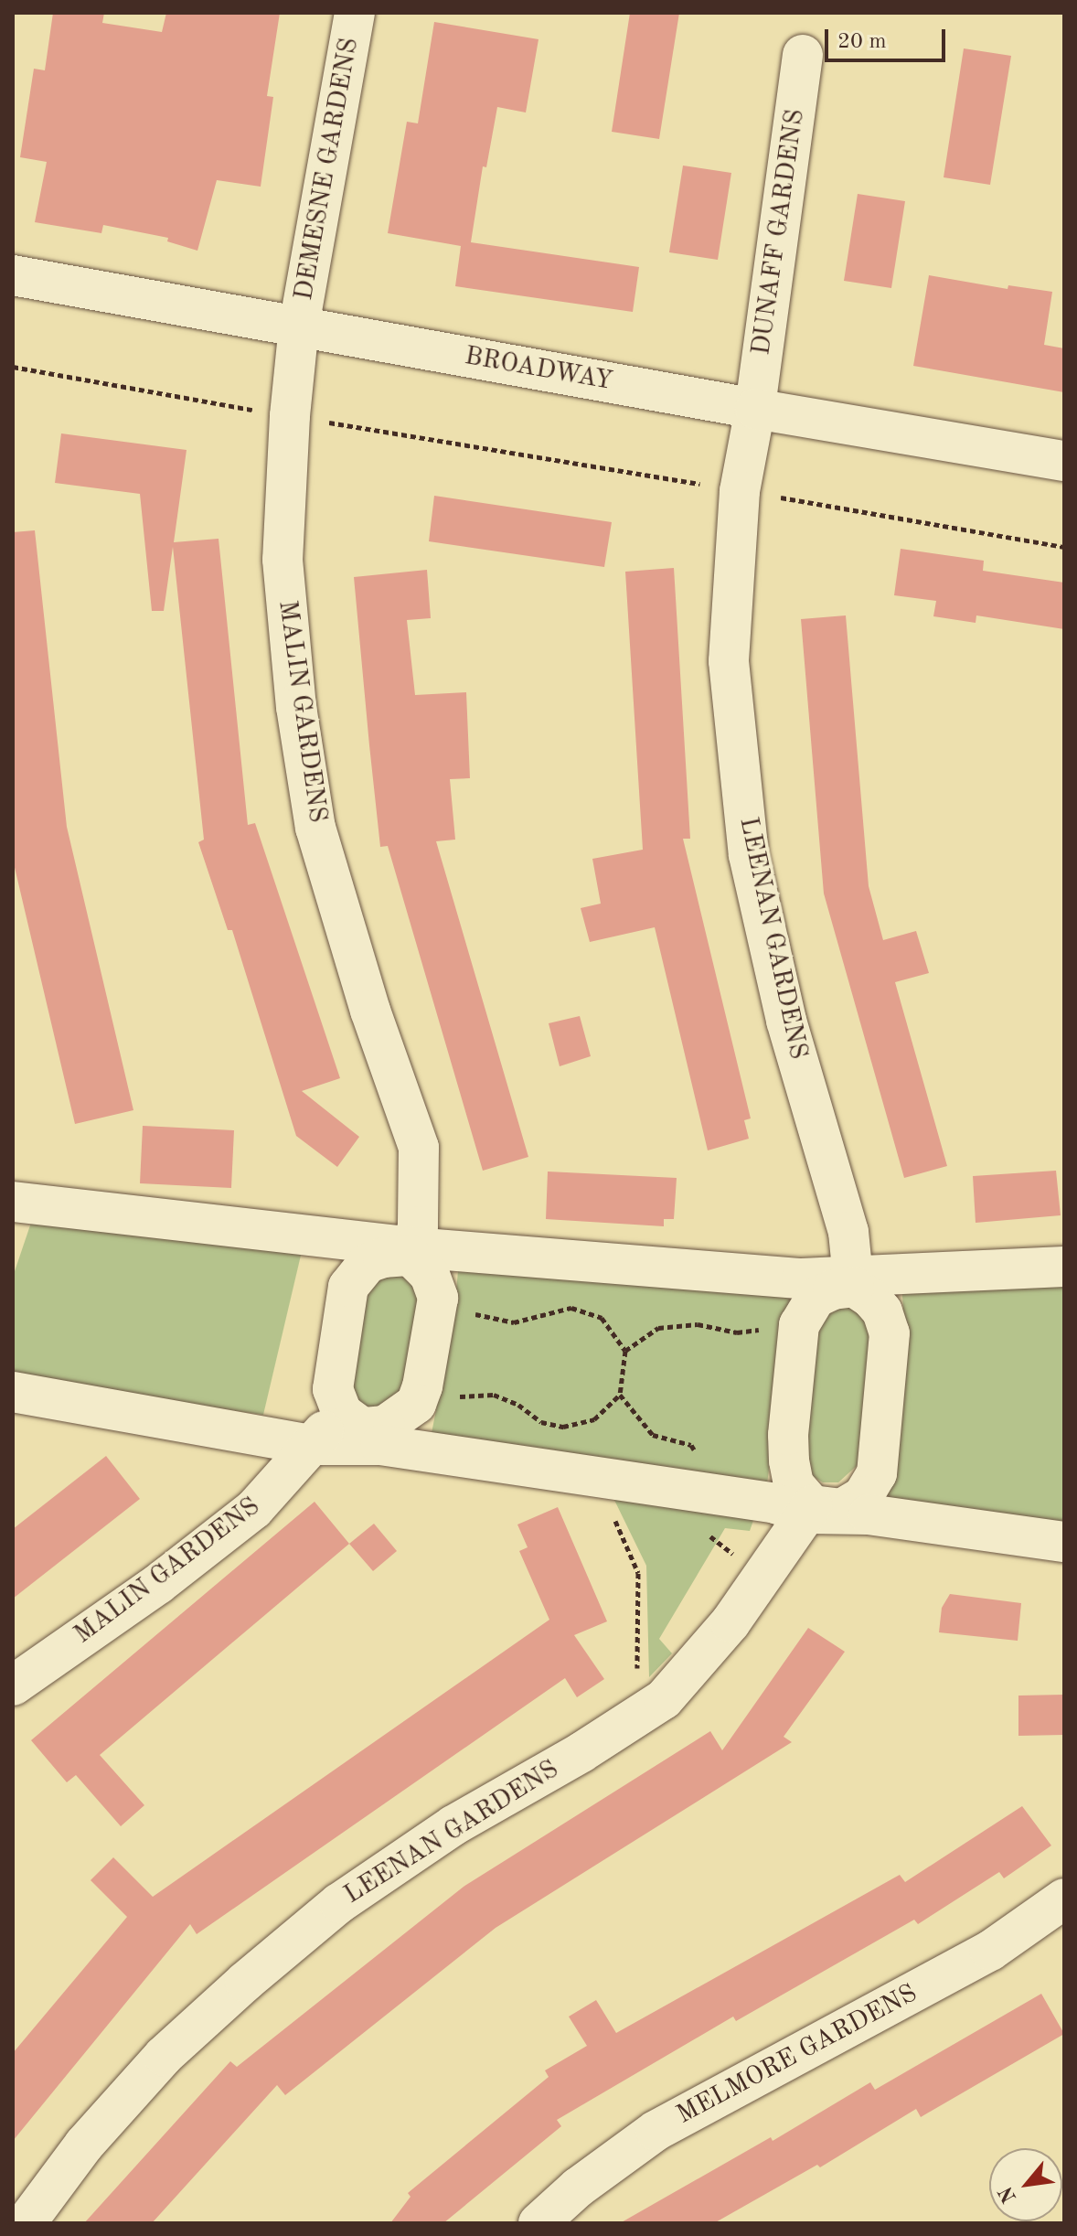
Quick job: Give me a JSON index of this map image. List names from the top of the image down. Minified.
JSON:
{"streets":{"street":["DEMESNE GARDENS","DUNAFF GARDENS","BROADWAY","MALIN GARDENS","LEENAN GARDENS","MELMORE GARDENS"]},"crossings":[["DEMESNE GARDENS","BROADWAY"],["DEMESNE GARDENS","MALIN GARDENS"],["DUNAFF GARDENS","BROADWAY"],["DUNAFF GARDENS","LEENAN GARDENS"],["BROADWAY","MALIN GARDENS"],["BROADWAY","LEENAN GARDENS"]],"scale_bar":"20 m","north":"bottom left"}
